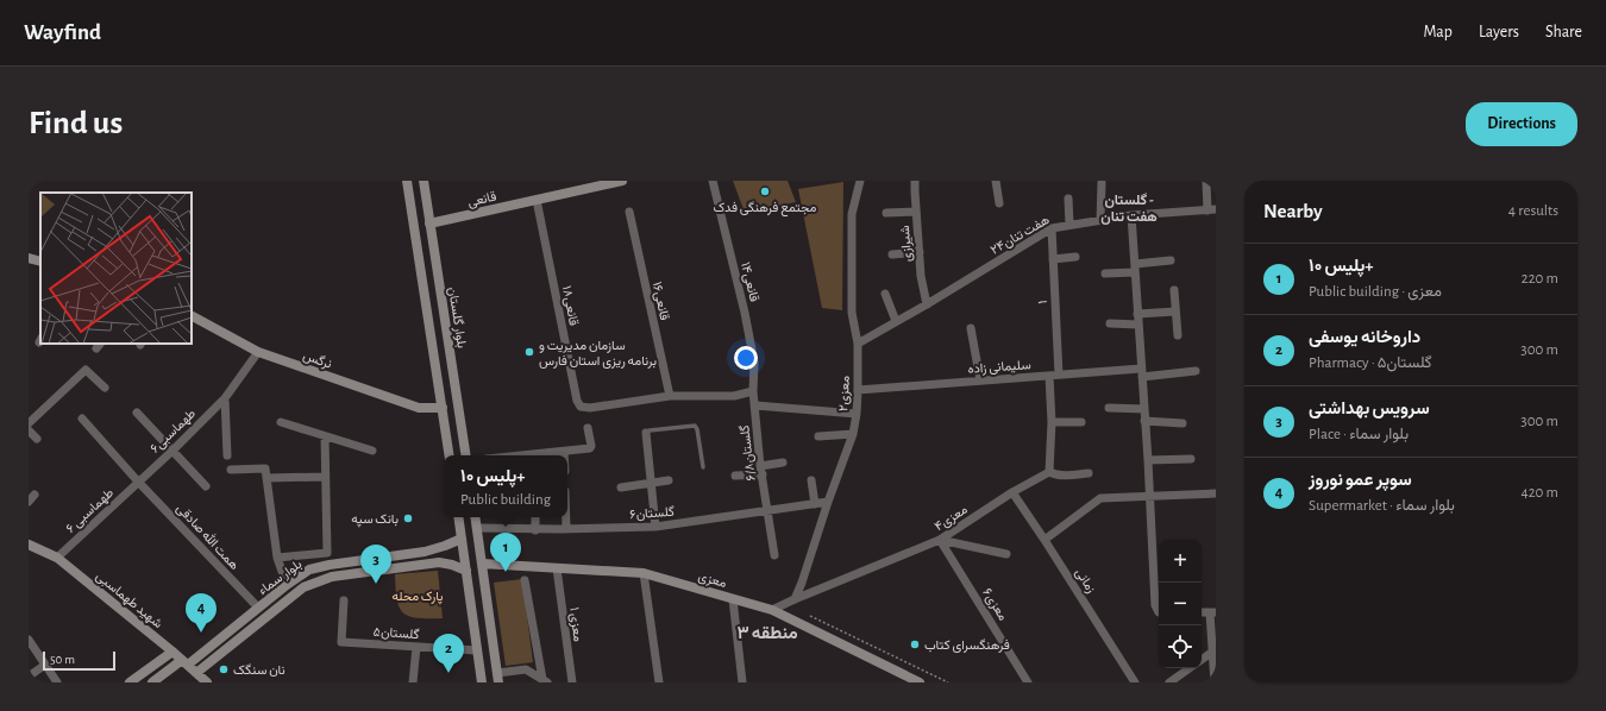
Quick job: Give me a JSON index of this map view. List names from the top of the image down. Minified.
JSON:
{"streets":{"street":["قانعی","هفت تنان۲۴","شیرازی","۱۴قانعی","۱۶قانعی","۱","۱۸قانعی","بلوار گلستان","نرگس","سلیمانی زاده","۲معزی","۶طهماسبی","۶/۸گلستان","۶ طهماسبی","گلستان۶","۴معزی","همت الله صادقی","بلوار سماء","معزی","زمانی","شهید طهماسبی","۶معزی","معزی ۱","گلستان۵"]},"crossings":[["قانعی","۱۸قانعی"],["قانعی","بلوار گلستان"],["هفت تنان۲۴","شیرازی"],["هفت تنان۲۴","۱"],["هفت تنان۲۴","۲معزی"],["۱۴قانعی","۶/۸گلستان"],["۱۶قانعی","۱۸قانعی"],["۱","سلیمانی زاده"],["نرگس","۶طهماسبی"],["سلیمانی زاده","۲معزی"],["۲معزی","گلستان۶"],["۲معزی","۴معزی"],["۶طهماسبی","۶ طهماسبی"],["۶طهماسبی","همت الله صادقی"],["۶/۸گلستان","گلستان۶"],["۶ طهماسبی","همت الله صادقی"],["۶ طهماسبی","شهید طهماسبی"],["۴معزی","معزی"],["۴معزی","زمانی"],["۴معزی","۶معزی"],["همت الله صادقی","بلوار سماء"],["بلوار سماء","شهید طهماسبی"],["معزی","معزی ۱"]],"districts":["گلستان - هفت تنان","منطقه ۳"],"parks":["پارک محله"],"places":["مجتمع فرهنگی فدک","سازمان مدیریت و برنامه ریزی استان فارس","بانک سپه","فرهنگسرای کتاب","نان سنگک"],"scale_bar":"50 m","page":{"header":"Wayfind","nav":["Map","Layers","Share"],"buttons":"Directions","title":"Find us","heading":["Nearby","4 results"],"list":[{"mark":"1","name":"پلیس ۱۰+","note":"Public building · معزی","value":"220 m"},{"mark":"2","name":"داروخانه یوسفی","note":"Pharmacy · گلستان۵","value":"300 m"},{"mark":"3","name":"سرویس بهداشتی","note":"Place · بلوار سماء","value":"300 m"},{"mark":"4","name":"سوپر عمو نوروز","note":"Supermarket · بلوار سماء","value":"420 m"}],"popup":["پلیس ۱۰+","Public building"],"pins":["1","3","4","2"],"map_buttons":["+","−"],"scale":"50 m"}}
